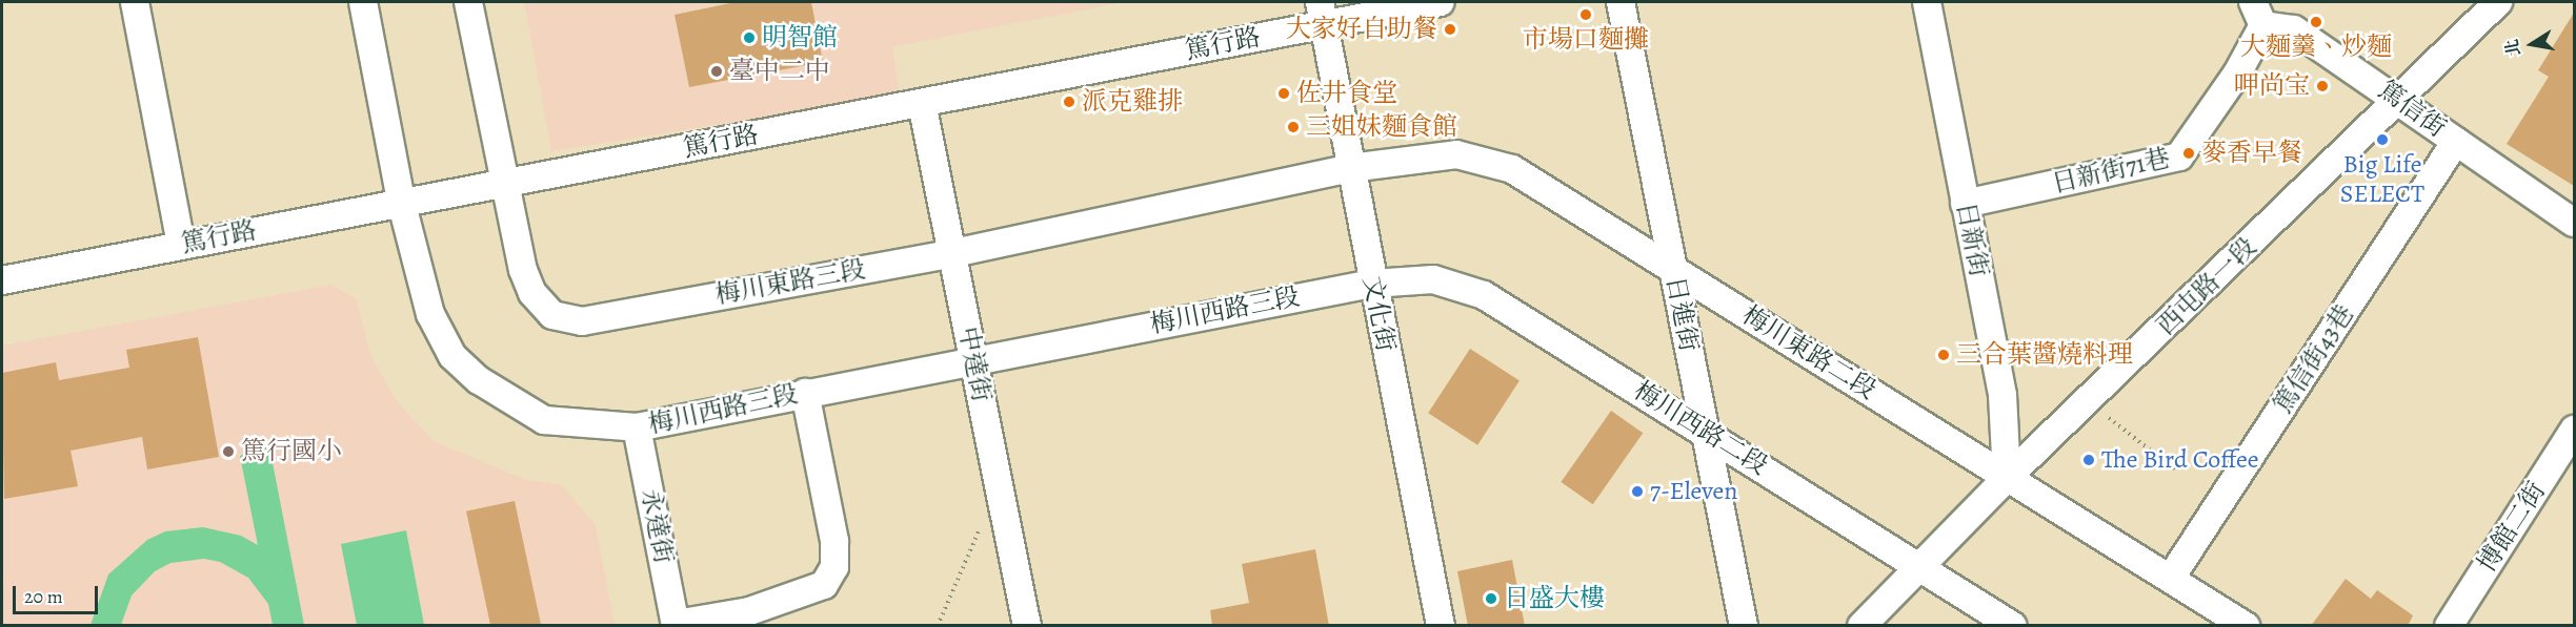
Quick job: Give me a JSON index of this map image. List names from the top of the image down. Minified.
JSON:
{"streets":{"street":["篤行路","篤信街","日新街71巷","日新街","梅川東路三段","西屯路一段","梅川西路三段","文化街","日進街","梅川東路二段","篤信街43巷","中達街","梅川西路二段","永達街","博館二街"]},"crossings":[["篤行路","梅川東路三段"],["篤行路","梅川西路三段"],["篤行路","文化街"],["篤行路","中達街"],["篤信街","日新街71巷"],["篤信街","西屯路一段"],["篤信街","篤信街43巷"],["日新街71巷","日新街"],["日新街","西屯路一段"],["日新街","梅川東路二段"],["梅川東路三段","文化街"],["梅川東路三段","梅川東路二段"],["梅川東路三段","中達街"],["西屯路一段","梅川東路二段"],["西屯路一段","梅川西路二段"],["梅川西路三段","文化街"],["梅川西路三段","中達街"],["梅川西路三段","梅川西路二段"],["梅川西路三段","永達街"],["文化街","梅川東路二段"],["文化街","梅川西路二段"],["日進街","梅川東路二段"],["日進街","梅川西路二段"],["梅川東路二段","篤信街43巷"]],"places":["市場口麵攤","大麵羹、炒麵","大家好自助餐","明智館","臺中二中","呷尚宝","佐井食堂","派克雞排","三姐妹麵食館","Big Life SELECT","麥香早餐","三合葉醬燒料理","篤行國小","The Bird Coffee","7-Eleven","日盛大樓"],"scale_bar":"20 m","north":"left"}
